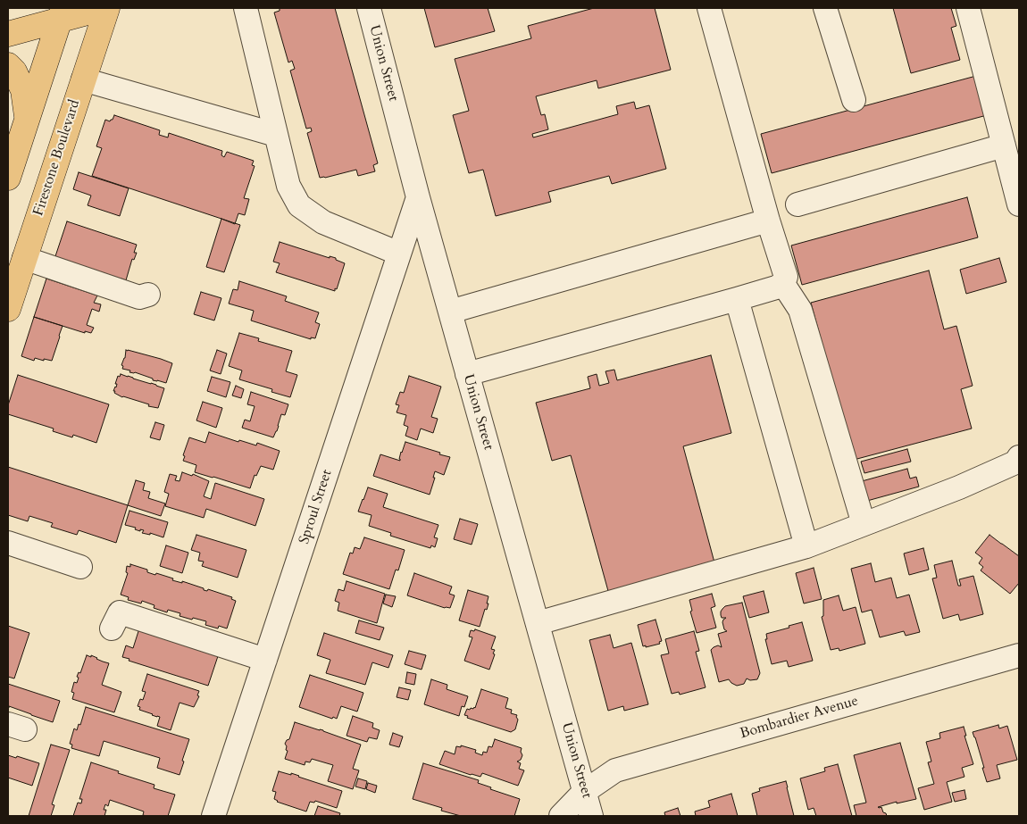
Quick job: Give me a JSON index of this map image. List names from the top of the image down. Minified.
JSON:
{"streets":{"main road":["Firestone Boulevard"],"street":["Union Street","Sproul Street","Bombardier Avenue"]},"crossings":[["Union Street","Sproul Street"],["Union Street","Bombardier Avenue"]]}
